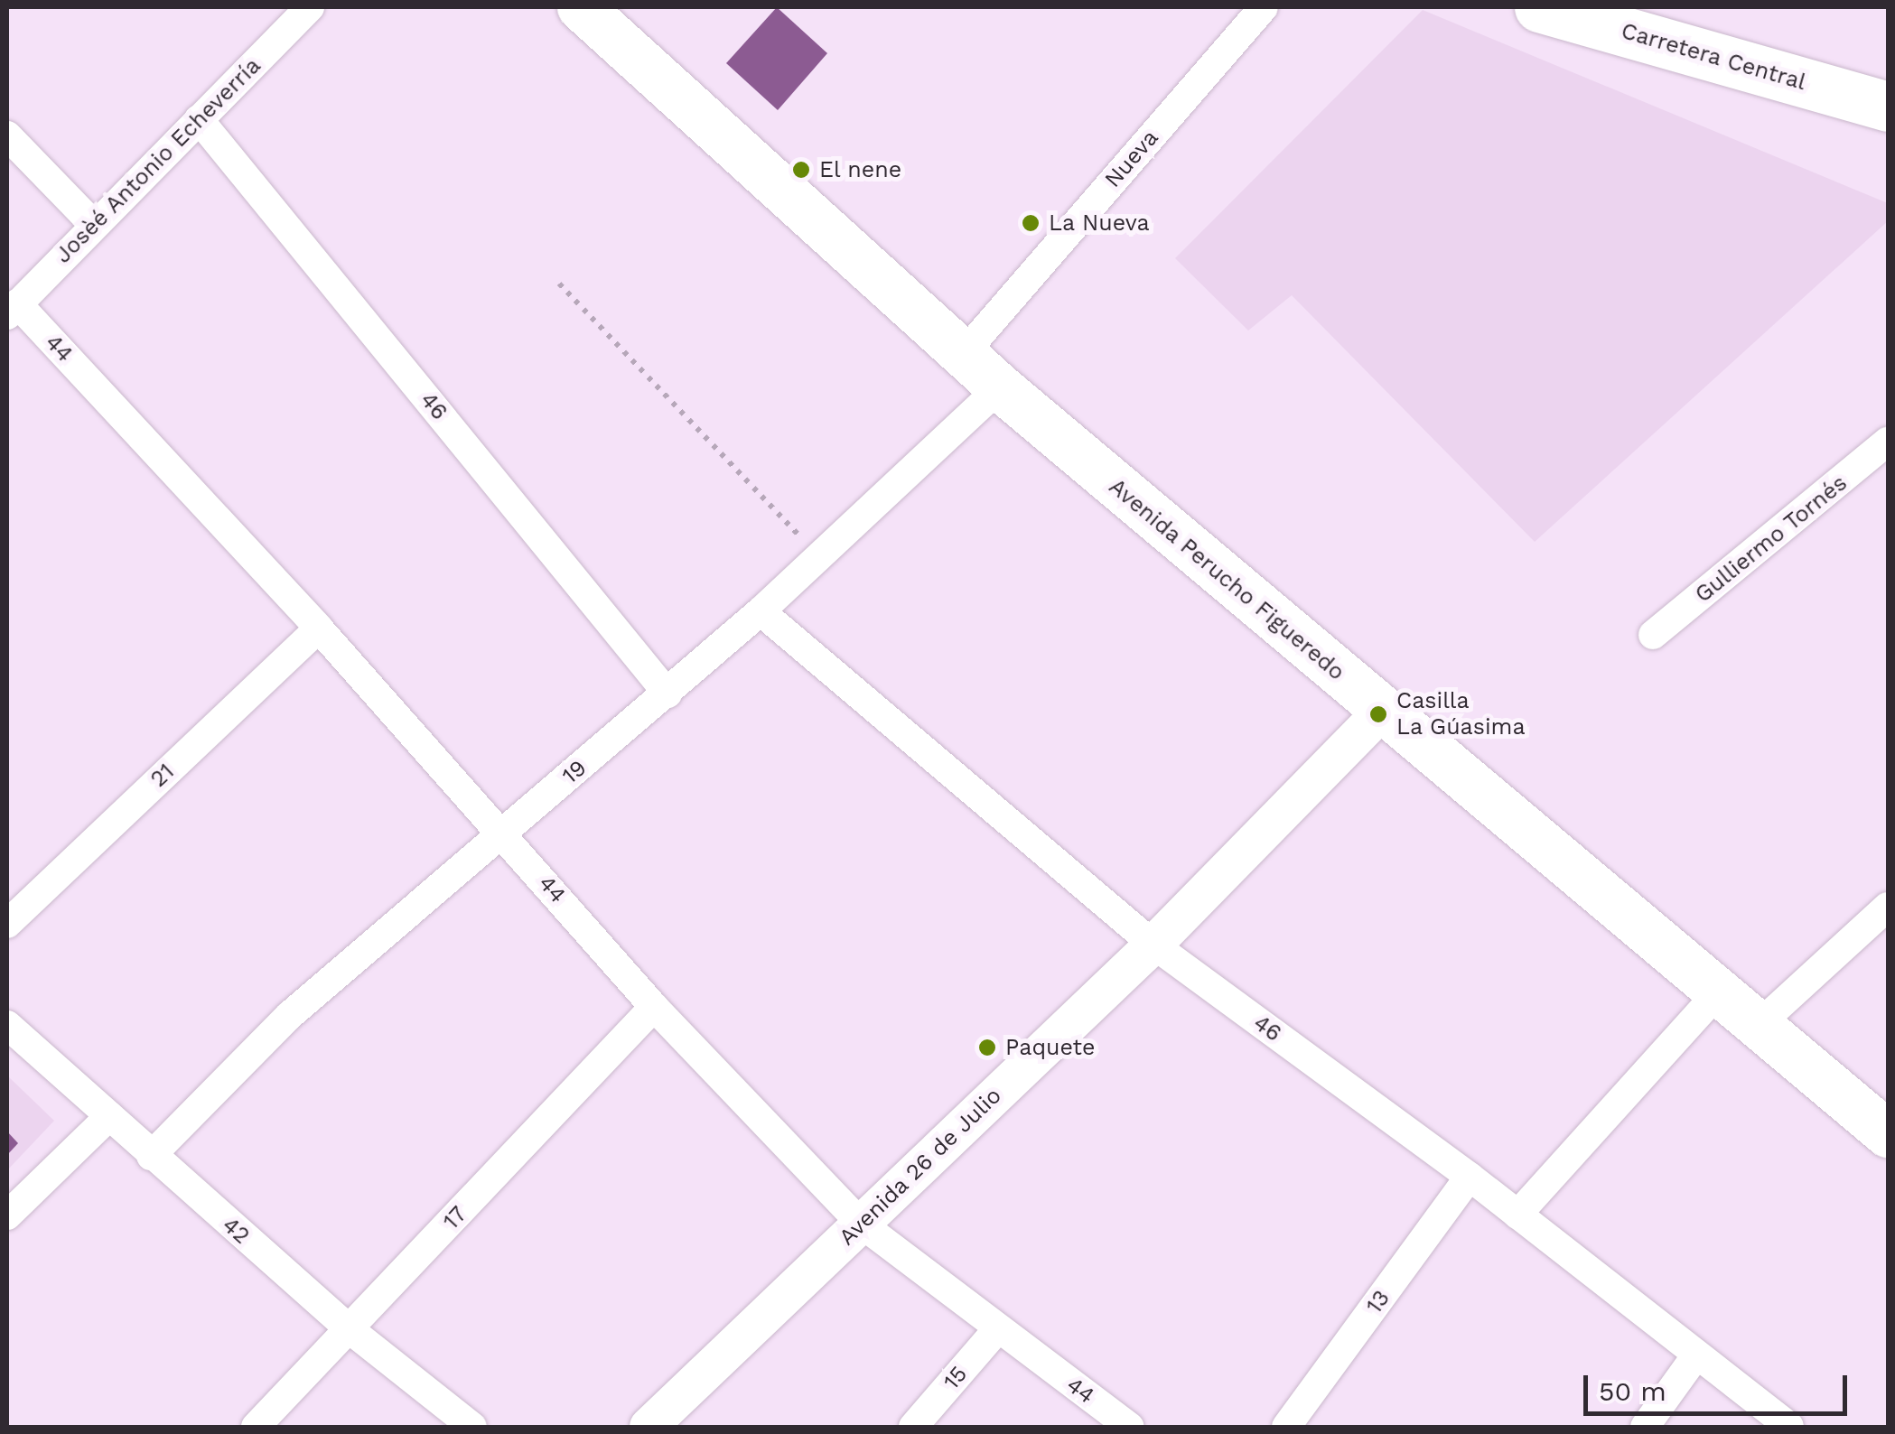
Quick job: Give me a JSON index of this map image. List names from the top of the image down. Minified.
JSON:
{"streets":{"highway":["Carretera Central"],"main road":["Avenida Perucho Figueredo"],"street":["Nueva","Josèé Antonio Echeverría","44","46","Gulliermo Tornés","19","21","Avenida 26 de Julio","17","42","13","15"]},"crossings":[["Nueva","Avenida Perucho Figueredo"],["Josèé Antonio Echeverría","44"],["Josèé Antonio Echeverría","46"],["44","19"],["44","21"],["44","Avenida 26 de Julio"],["44","17"],["44","15"],["46","19"],["46","Avenida 26 de Julio"],["46","13"],["Avenida Perucho Figueredo","19"],["Avenida Perucho Figueredo","Avenida 26 de Julio"],["19","42"],["17","42"]],"places":["El nene","La Nueva","Casilla La Gúasima","Paquete"],"scale_bar":"50 m"}
